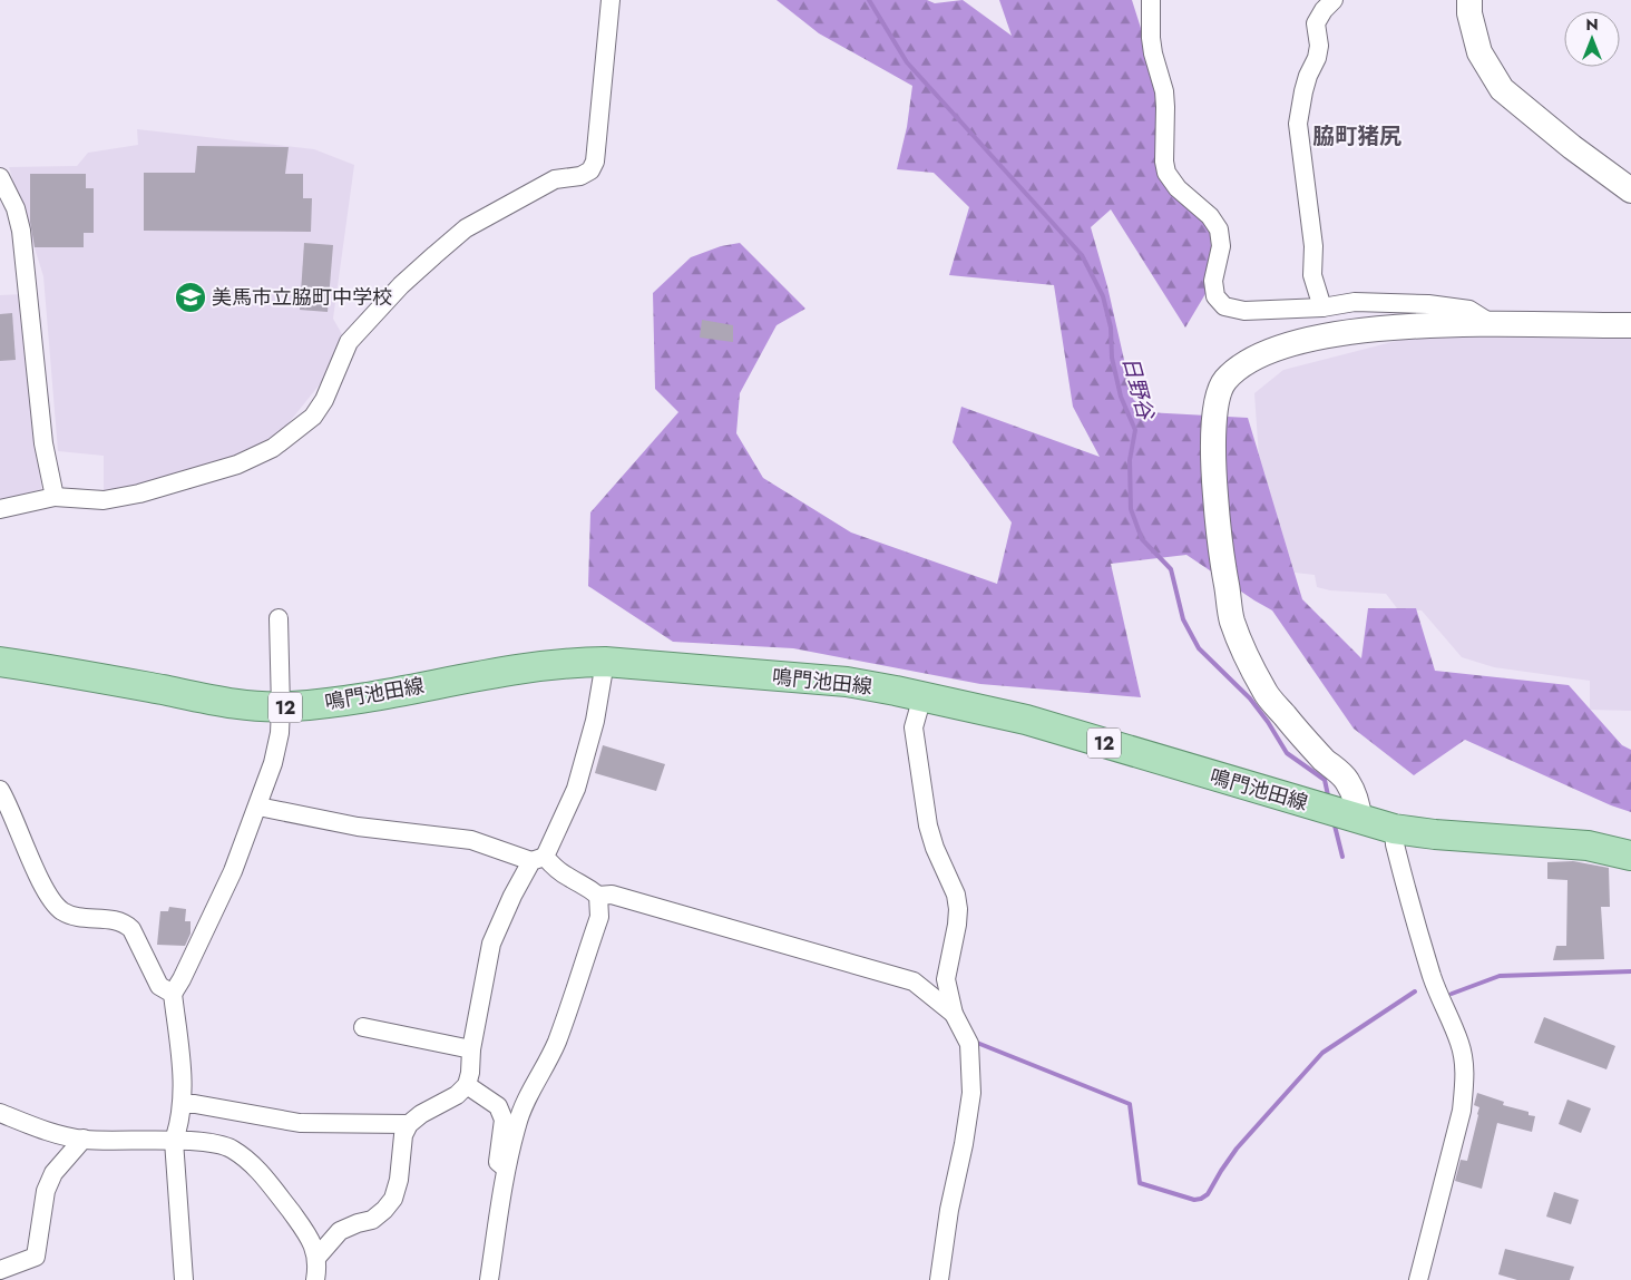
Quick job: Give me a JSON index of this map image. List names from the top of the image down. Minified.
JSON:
{"streets":{"main road":["鳴門池田線","12"]},"districts":["脇町猪尻"],"water":["日野谷"],"places":{"school or university":["美馬市立脇町中学校"]},"north":"top"}
